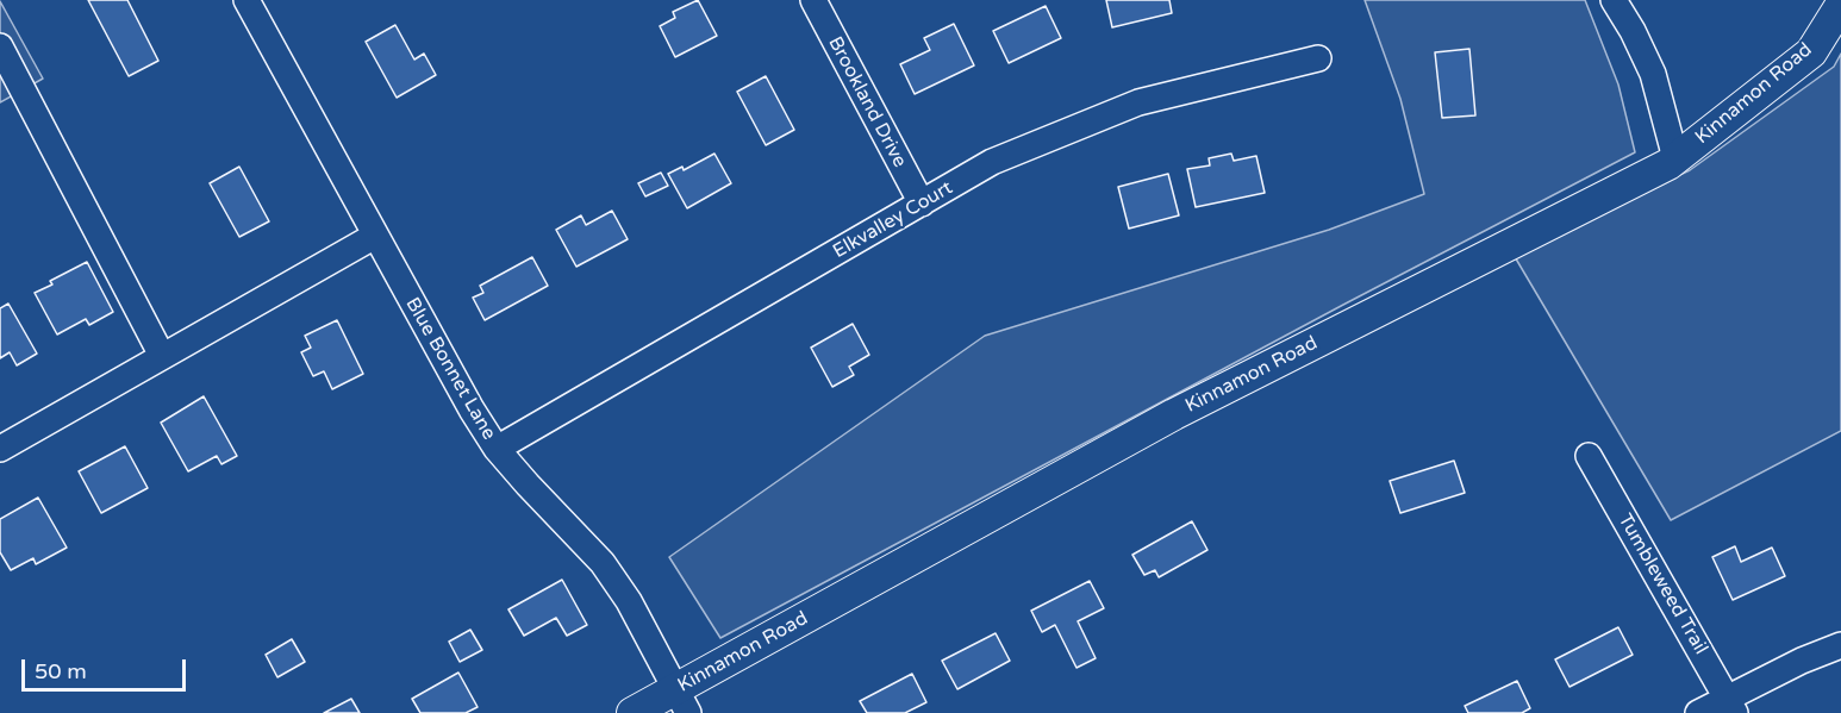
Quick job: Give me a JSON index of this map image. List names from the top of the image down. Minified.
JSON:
{"streets":{"main road":["Kinnamon Road"],"street":["Brookland Drive","Elkvalley Court","Blue Bonnet Lane","Tumbleweed Trail"]},"crossings":[["Kinnamon Road","Blue Bonnet Lane"],["Brookland Drive","Elkvalley Court"],["Elkvalley Court","Blue Bonnet Lane"]],"scale_bar":"50 m"}
